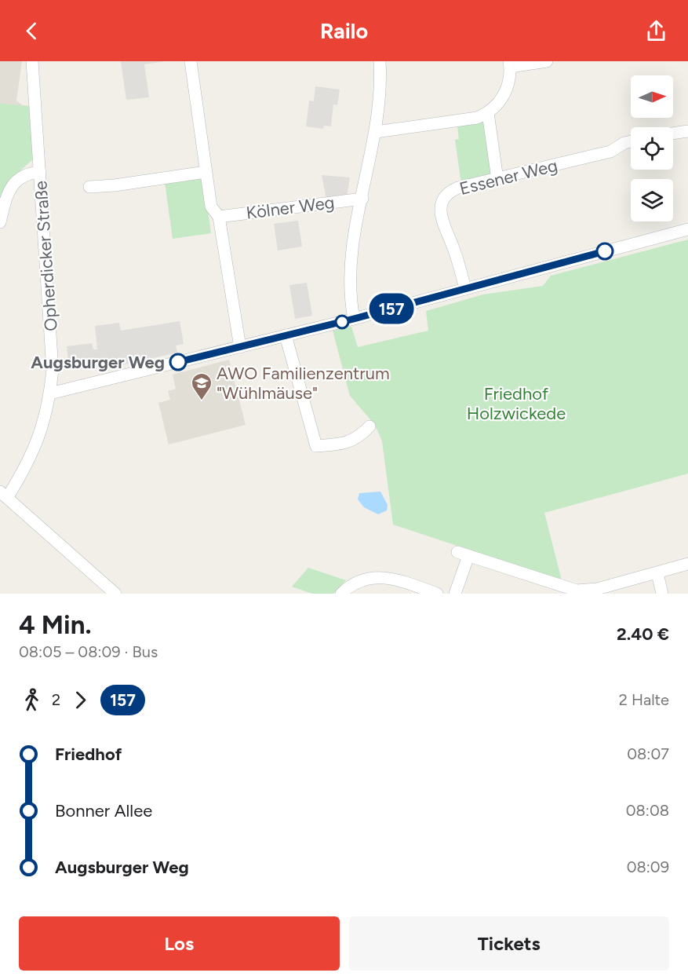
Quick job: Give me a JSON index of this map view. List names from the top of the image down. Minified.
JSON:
{"streets":{"street":["Essener Weg","Kölner Weg","Opherdicker Straße"]},"parks":["Friedhof Holzwickede"],"places":{"other":["Augsburger Weg"],"school or university":["AWO Familienzentrum \"Wühlmäuse\""]},"lines":["bus line 157"],"north":"right","page":{"header":"Railo","on_map":"157","heading":["4 Min.","08:05 – 08:09 · Bus","2.40 €"],"legs":["2","157","2 Halte"],"list":[{"name":"Friedhof","value":"08:07"},{"name":"Bonner Allee","value":"08:08"},{"name":"Augsburger Weg","value":"08:09"}],"buttons":["Los","Tickets"]}}
